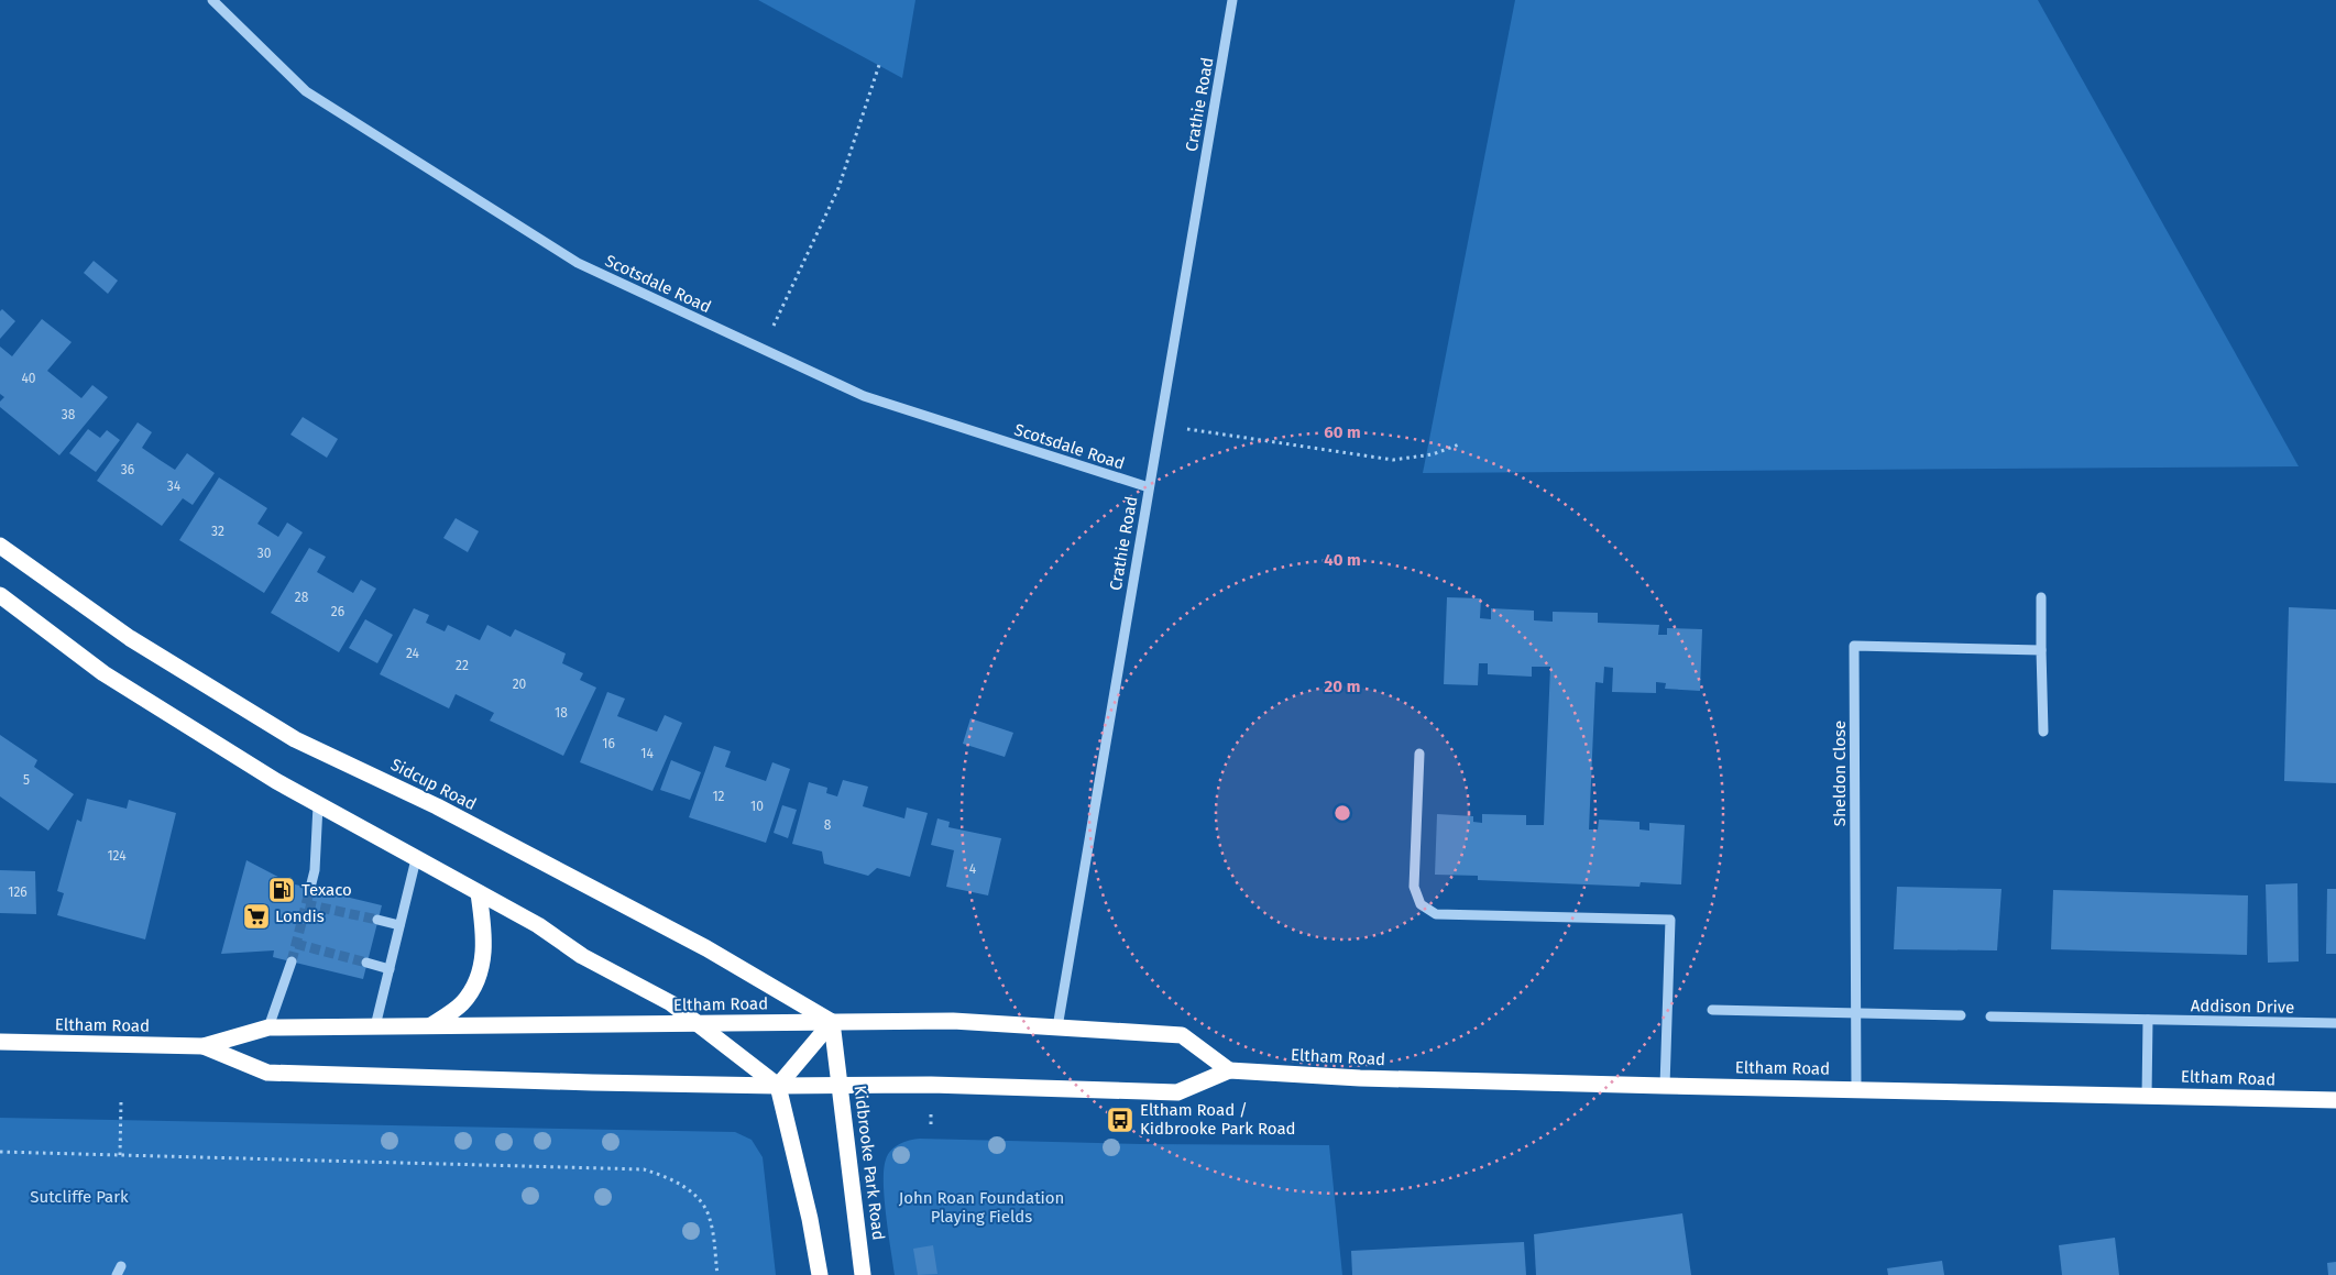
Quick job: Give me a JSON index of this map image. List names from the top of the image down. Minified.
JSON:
{"streets":{"highway":["Sidcup Road","Eltham Road","Kidbrooke Park Road"],"street":["Crathie Road","Scotsdale Road","Sheldon Close","Addison Drive"]},"crossings":[["Crathie Road","Scotsdale Road"],["Crathie Road","Eltham Road"],["Sheldon Close","Eltham Road"],["Sidcup Road","Eltham Road"],["Sidcup Road","Kidbrooke Park Road"],["Eltham Road","Kidbrooke Park Road"]],"parks":["Sutcliffe Park","John Roan Foundation Playing Fields"],"places":{"fuel station":["Texaco"],"supermarket":["Londis"],"bus stop":["Eltham Road / Kidbrooke Park Road"]},"house_numbers":["40","38","36","34","32","30","28","26","24","22","20","18","16","14","5","12","10","8","124","4","126"],"rings":["60 m","40 m","20 m"]}
